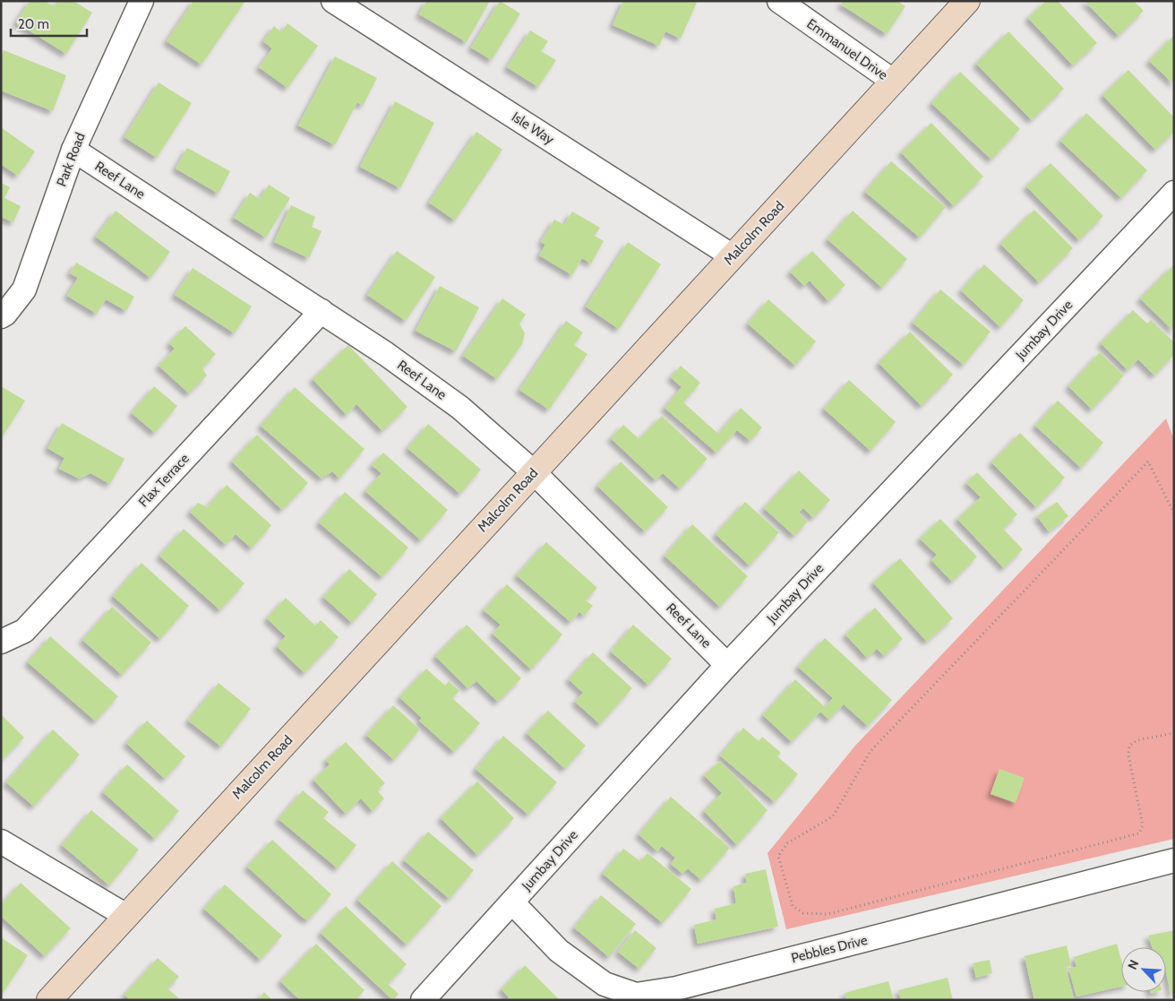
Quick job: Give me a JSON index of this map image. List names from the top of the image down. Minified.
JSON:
{"streets":{"street":["Emmanuel Drive","Isle Way","Park Road","Reef Lane","Malcolm Road","Jumbay Drive","Flax Terrace","Pebbles Drive"]},"crossings":[["Emmanuel Drive","Malcolm Road"],["Isle Way","Malcolm Road"],["Park Road","Reef Lane"],["Reef Lane","Malcolm Road"],["Reef Lane","Jumbay Drive"],["Reef Lane","Flax Terrace"],["Jumbay Drive","Pebbles Drive"]],"scale_bar":"20 m","north":"top left"}
